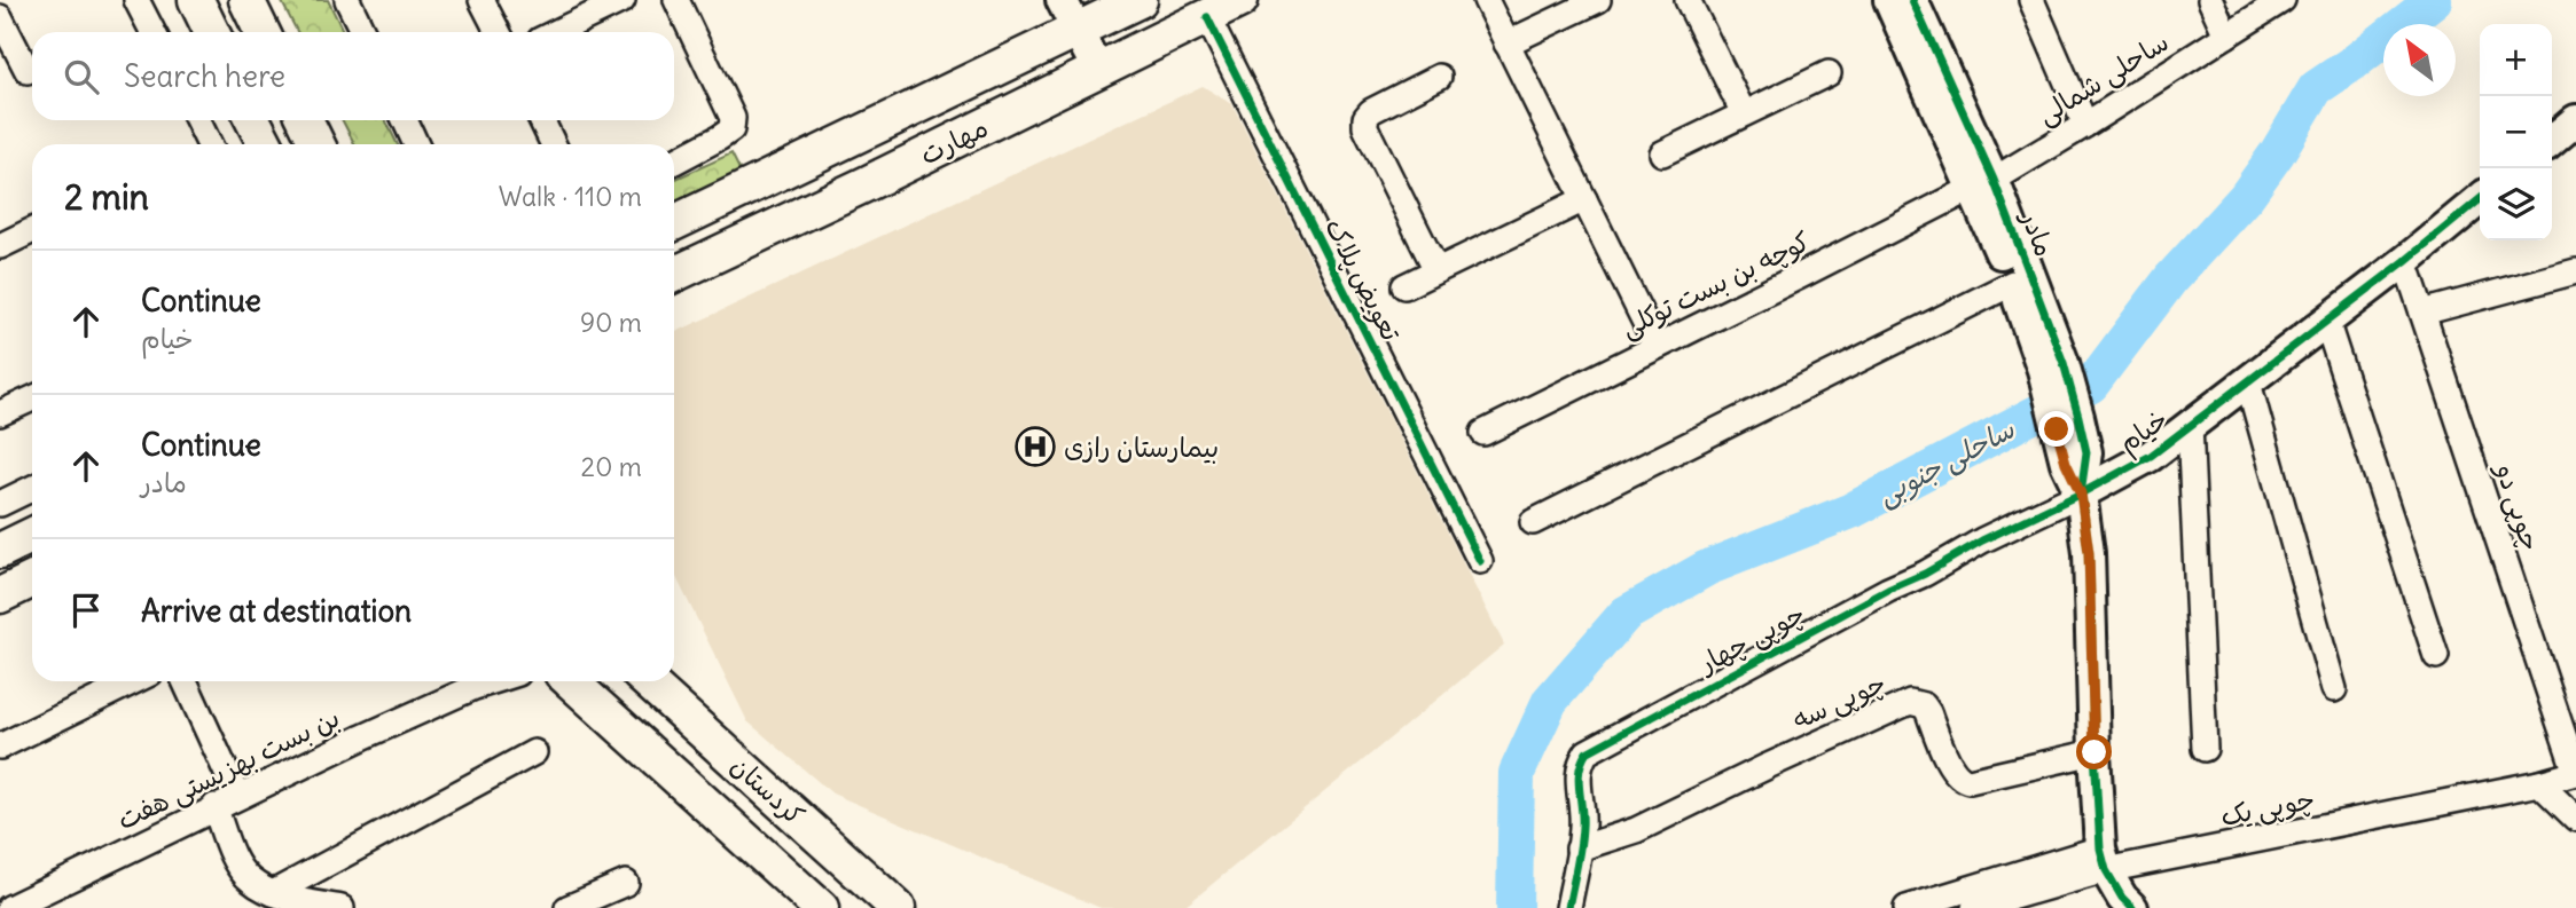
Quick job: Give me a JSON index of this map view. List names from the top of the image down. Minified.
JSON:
{"streets":{"main road":["مهارت","کردستان"],"street":["ساحلی شمالی","مادر","تعویض پلاک","کوچه بن بست توکلی","خیام","چوپی دو","چوپی چهار","چوپی سه","بن بست بهزیستی هفت","چوپی یک"]},"crossings":[["ساحلی شمالی","مادر"],["ساحلی شمالی","کوچه بن بست توکلی"],["مهارت","تعویض پلاک"],["مادر","کوچه بن بست توکلی"],["مادر","خیام"],["مادر","چوپی چهار"],["خیام","چوپی دو"],["خیام","چوپی چهار"],["چوپی دو","چوپی یک"],["چوپی چهار","چوپی سه"]],"water":["ساحلی جنوبی"],"places":{"hospital":["بیمارستان رازی"]},"north":"top left","page":{"map_buttons":["+","−"],"search":"Search here","heading":["2 min","Walk · 110 m"],"list":[["Continue","خیام","90 m"],["Continue","مادر","20 m"],"Arrive at destination"]}}
